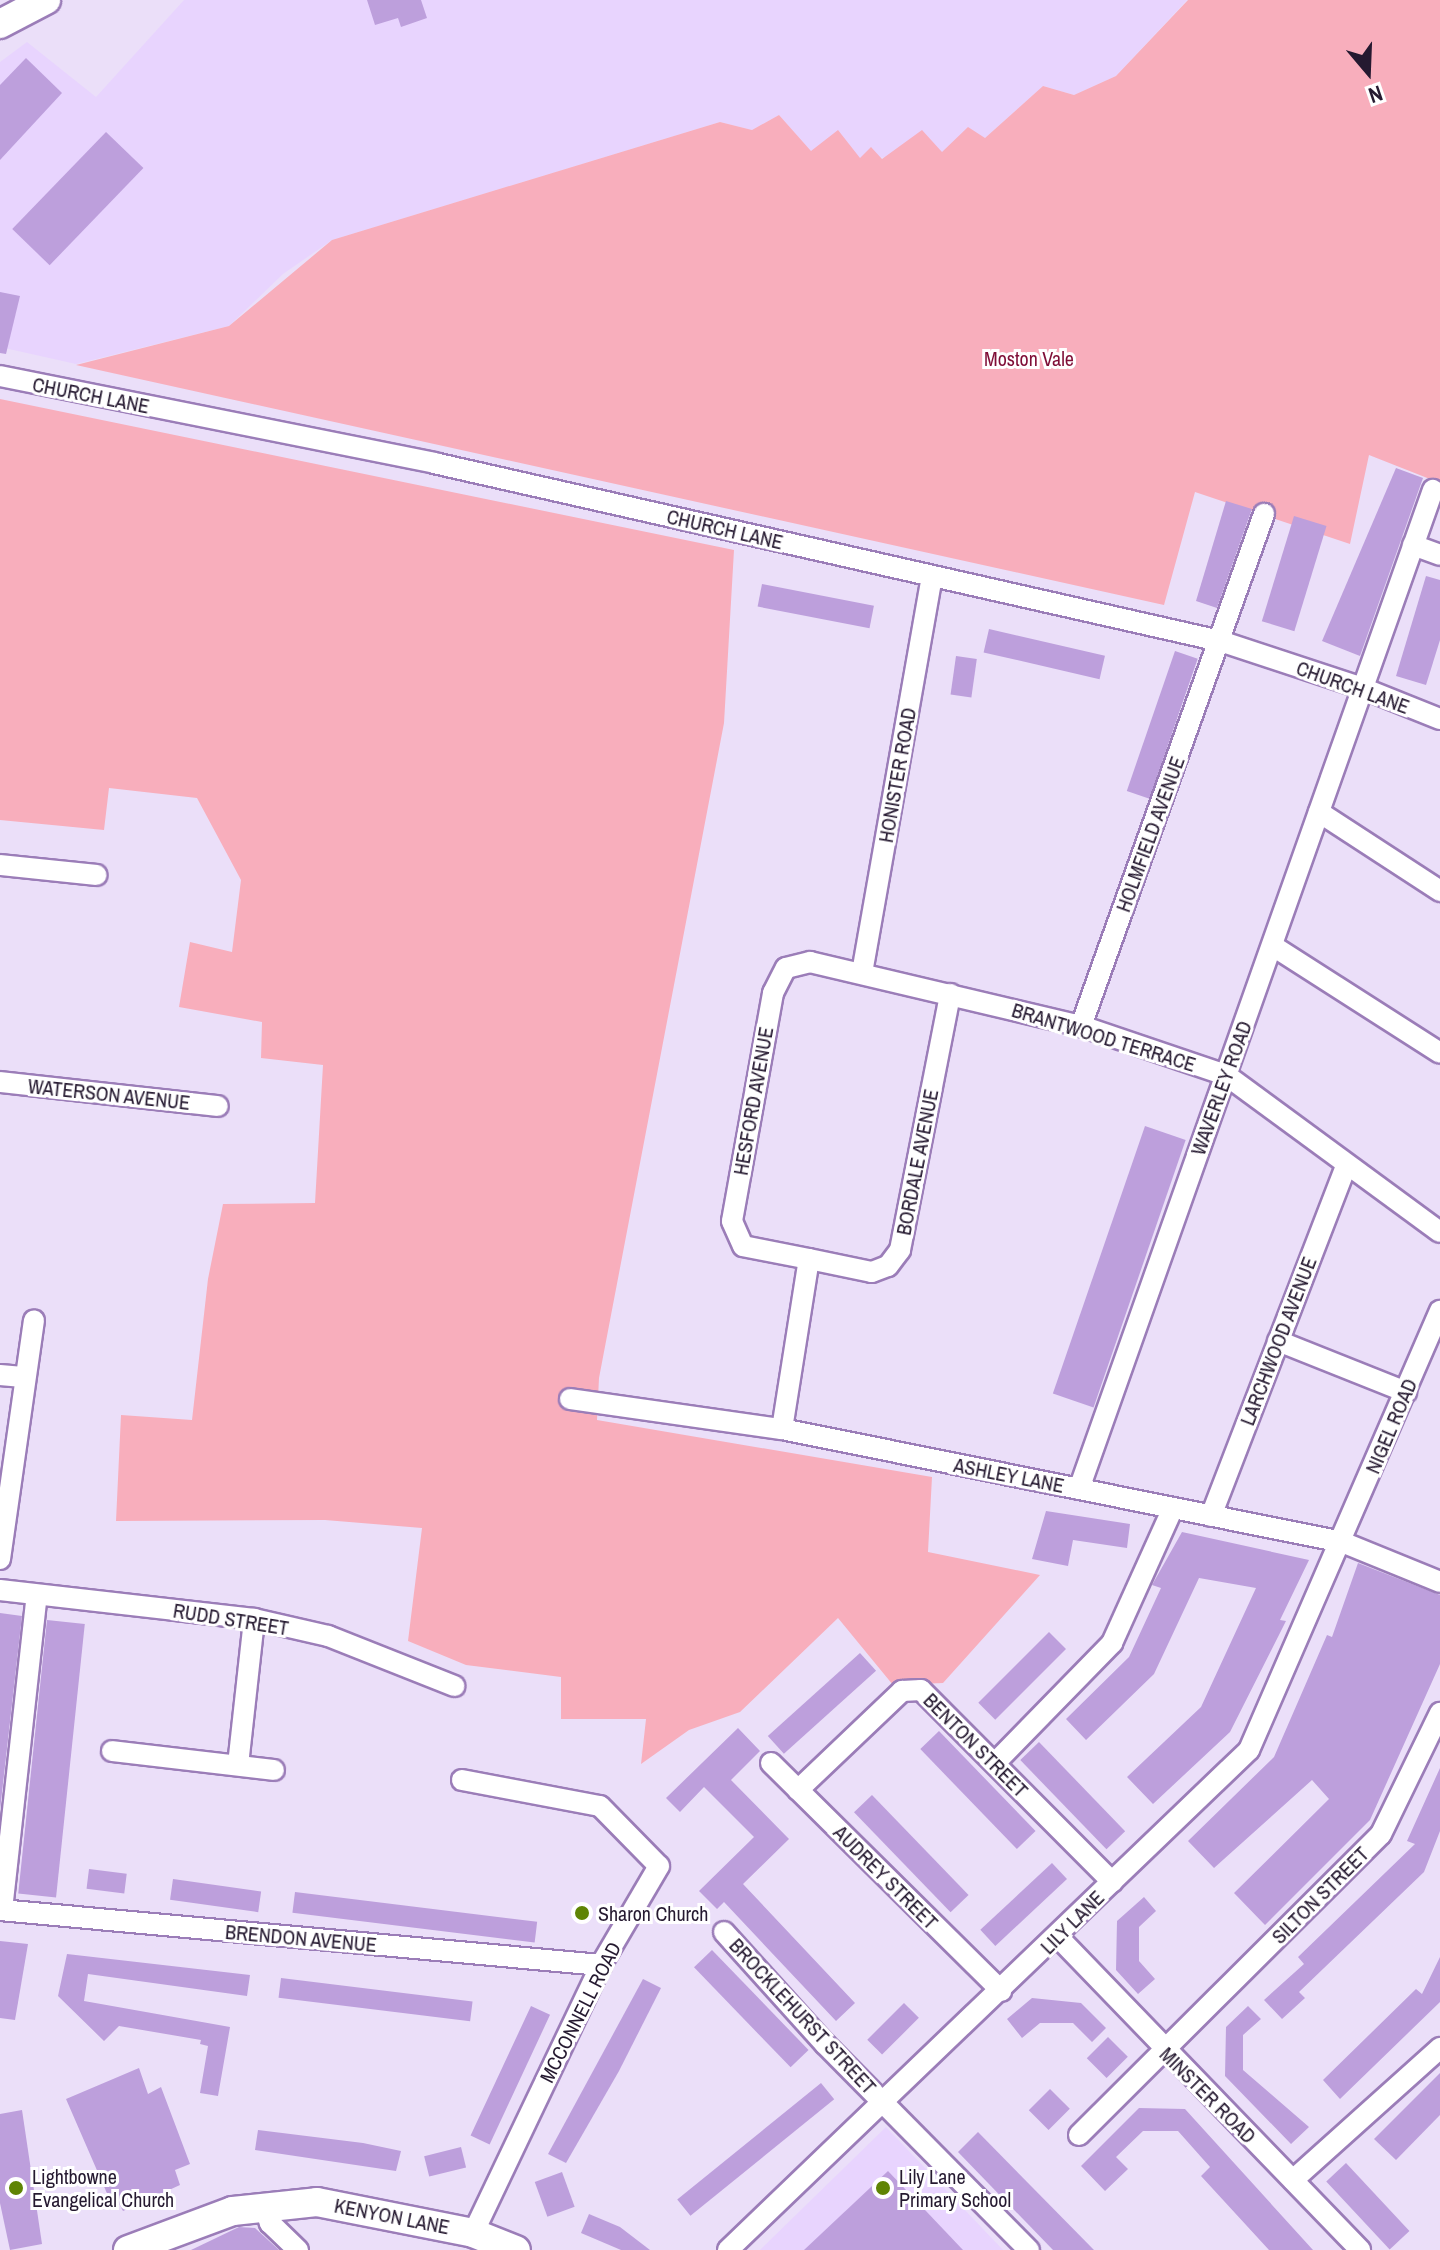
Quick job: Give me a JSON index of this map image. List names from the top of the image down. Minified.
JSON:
{"streets":{"street":["CHURCH LANE","HONISTER ROAD","HOLMFIELD AVENUE","BRANTWOOD TERRACE","WAVERLEY ROAD","WATERSON AVENUE","HESFORD AVENUE","BORDALE AVENUE","LARCHWOOD AVENUE","NIGEL ROAD","ASHLEY LANE","RUDD STREET","BENTON STREET","AUDREY STREET","SILTON STREET","LILY LANE","BRENDON AVENUE","MCCONNELL ROAD","BROCKLEHURST STREET","MINSTER ROAD","KENYON LANE"]},"crossings":[["CHURCH LANE","HONISTER ROAD"],["CHURCH LANE","HOLMFIELD AVENUE"],["CHURCH LANE","WAVERLEY ROAD"],["HONISTER ROAD","BRANTWOOD TERRACE"],["HONISTER ROAD","HESFORD AVENUE"],["HOLMFIELD AVENUE","BRANTWOOD TERRACE"],["BRANTWOOD TERRACE","WAVERLEY ROAD"],["BRANTWOOD TERRACE","HESFORD AVENUE"],["BRANTWOOD TERRACE","BORDALE AVENUE"],["BRANTWOOD TERRACE","LARCHWOOD AVENUE"],["WAVERLEY ROAD","ASHLEY LANE"],["HESFORD AVENUE","BORDALE AVENUE"],["LARCHWOOD AVENUE","ASHLEY LANE"],["NIGEL ROAD","ASHLEY LANE"],["NIGEL ROAD","LILY LANE"],["ASHLEY LANE","LILY LANE"],["BENTON STREET","AUDREY STREET"],["BENTON STREET","LILY LANE"],["AUDREY STREET","LILY LANE"],["SILTON STREET","MINSTER ROAD"],["LILY LANE","BROCKLEHURST STREET"],["LILY LANE","MINSTER ROAD"],["BRENDON AVENUE","MCCONNELL ROAD"],["MCCONNELL ROAD","KENYON LANE"]],"parks":["Moston Vale"],"places":["Sharon Church","Lightbowne Evangelical Church","Lily Lane Primary School"],"north":"bottom"}
